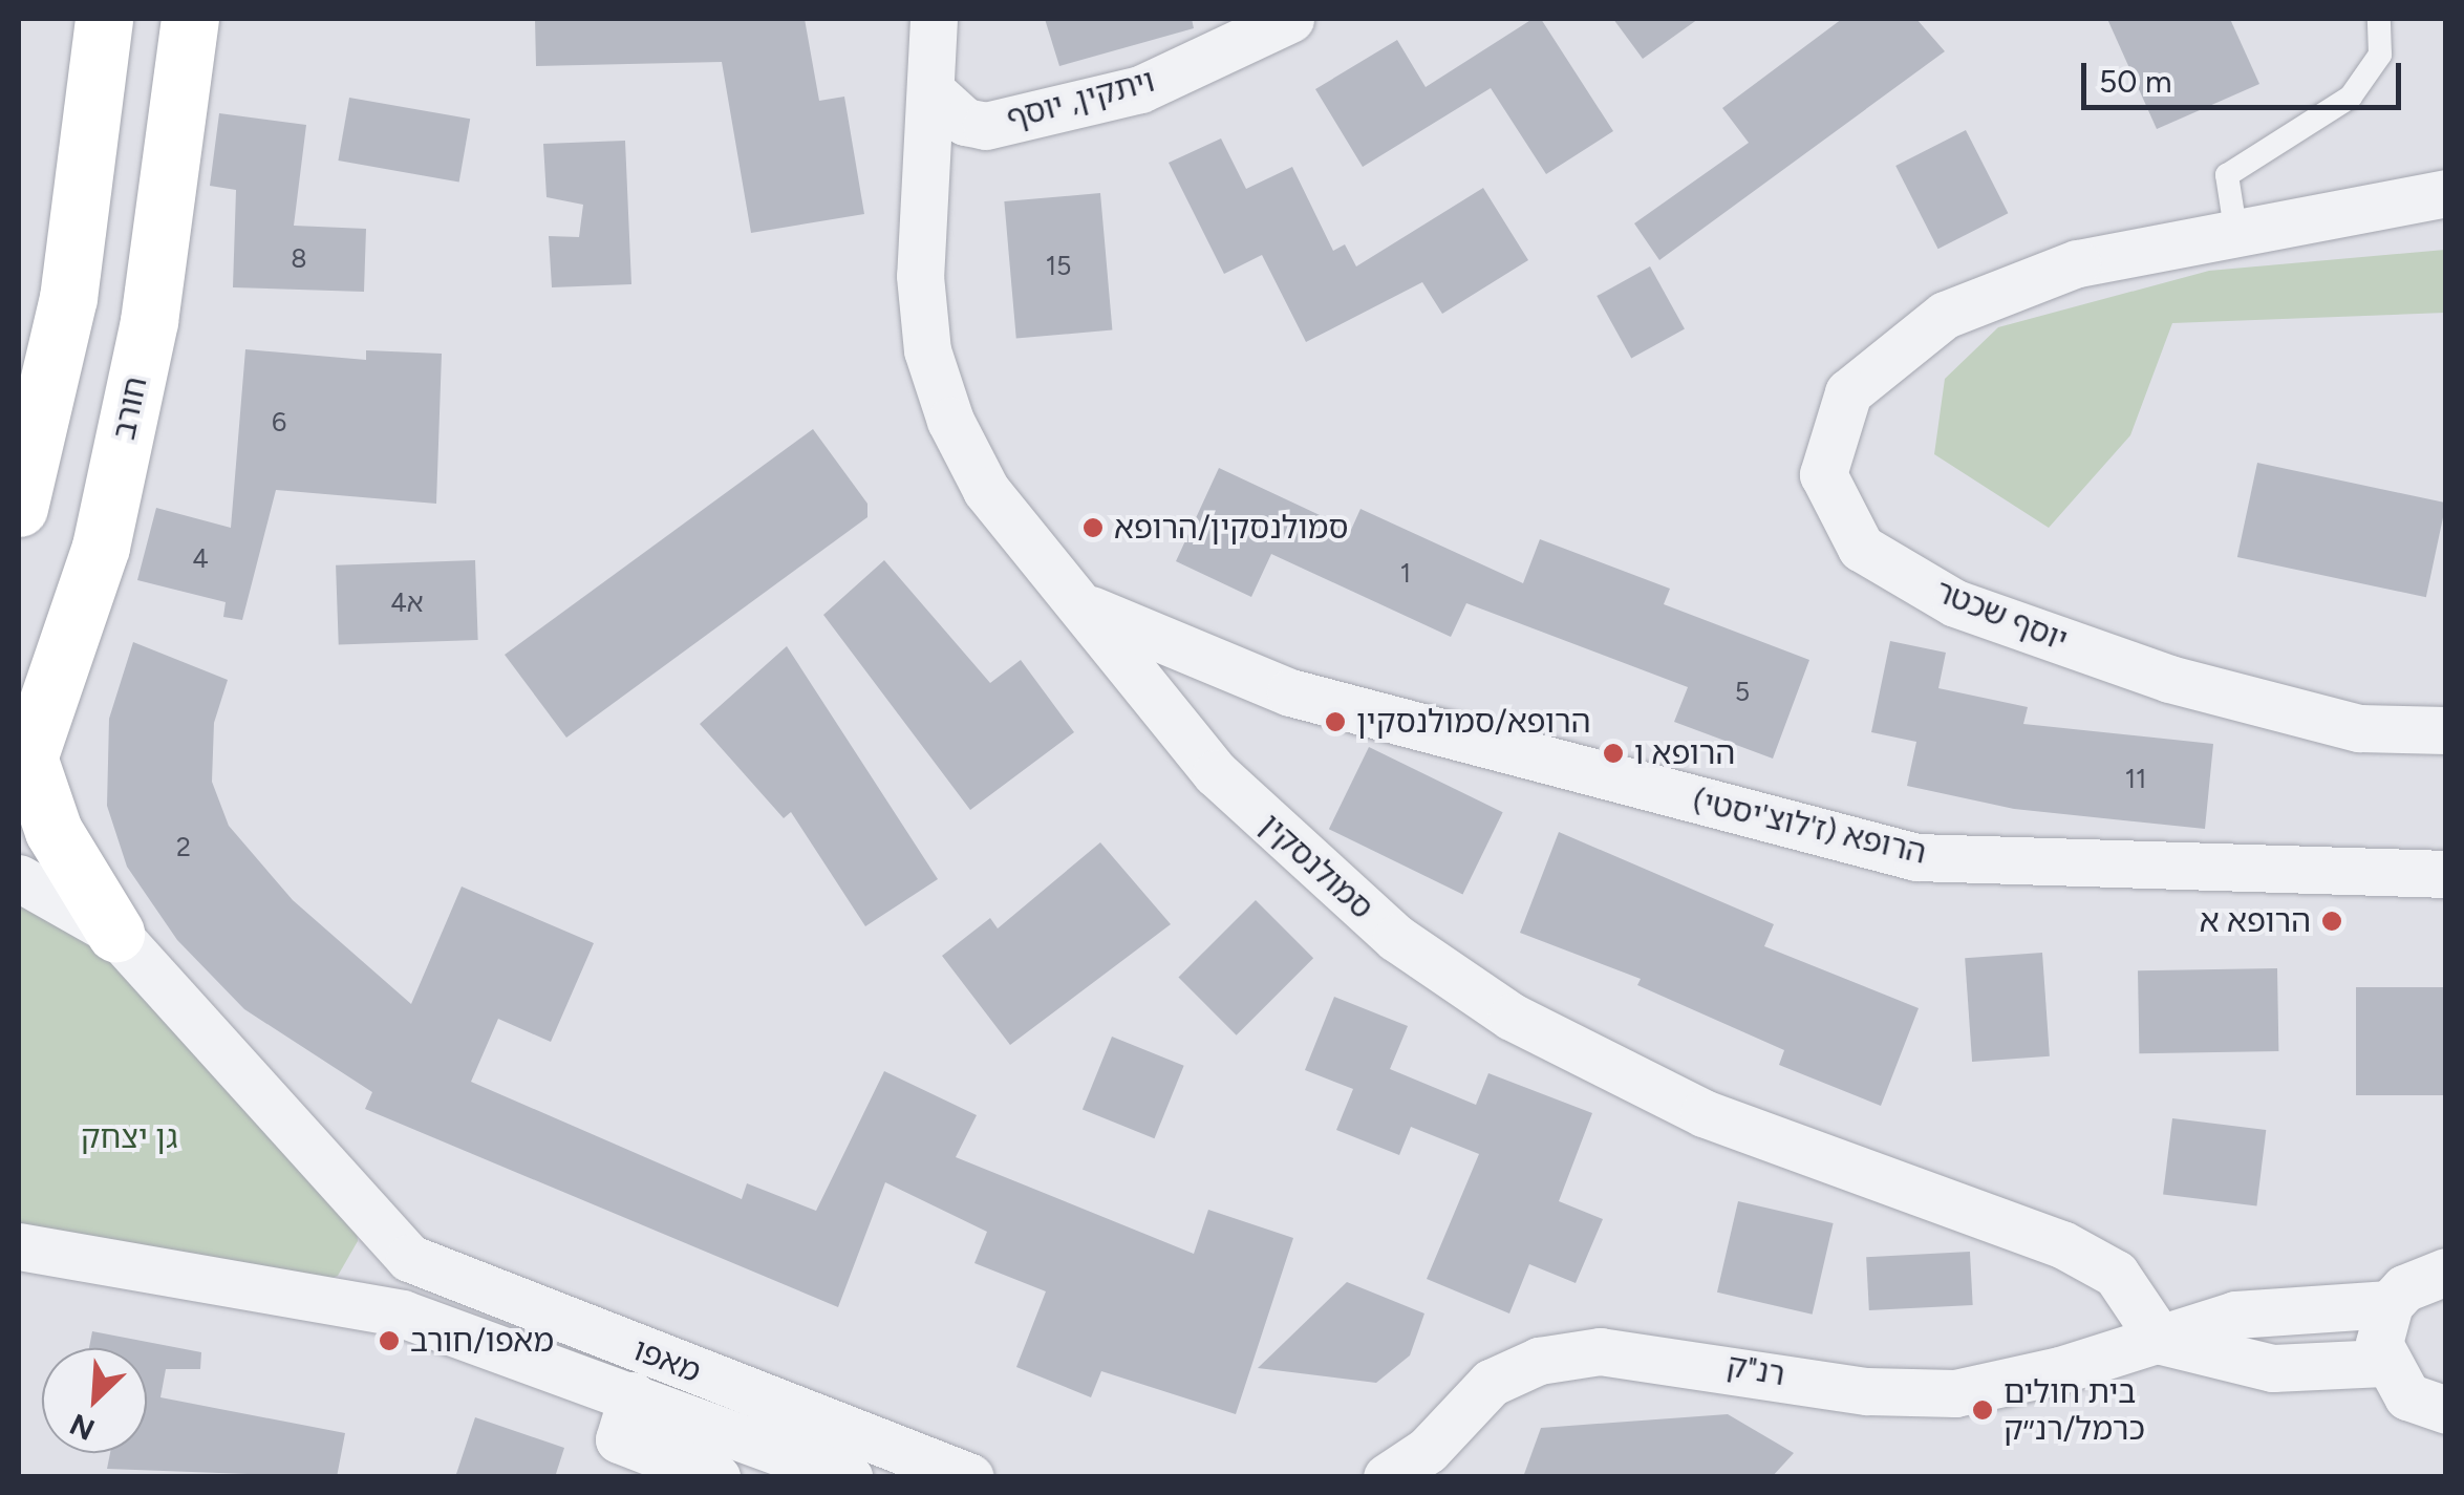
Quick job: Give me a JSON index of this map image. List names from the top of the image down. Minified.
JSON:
{"streets":{"main road":["חורב"],"street":["ויתקין, יוסף","יוסף שכטר","הרופא (ז'לוצ'יסטי)","סמולנסקין","מאפו","רנ\"ק"]},"crossings":[["ויתקין, יוסף","סמולנסקין"],["הרופא (ז'לוצ'יסטי)","סמולנסקין"],["סמולנסקין","רנ\"ק"]],"parks":["גן יצחק"],"places":["סמולנסקין/הרופא","הרופא/סמולנסקין","הרופא ו","הרופא א","מאפו/חורב","בית חולים כרמל/רנ״ק"],"house_numbers":["8","15","6","4","1","4א","5","11","2"],"scale_bar":"50 m","north":"bottom left"}
